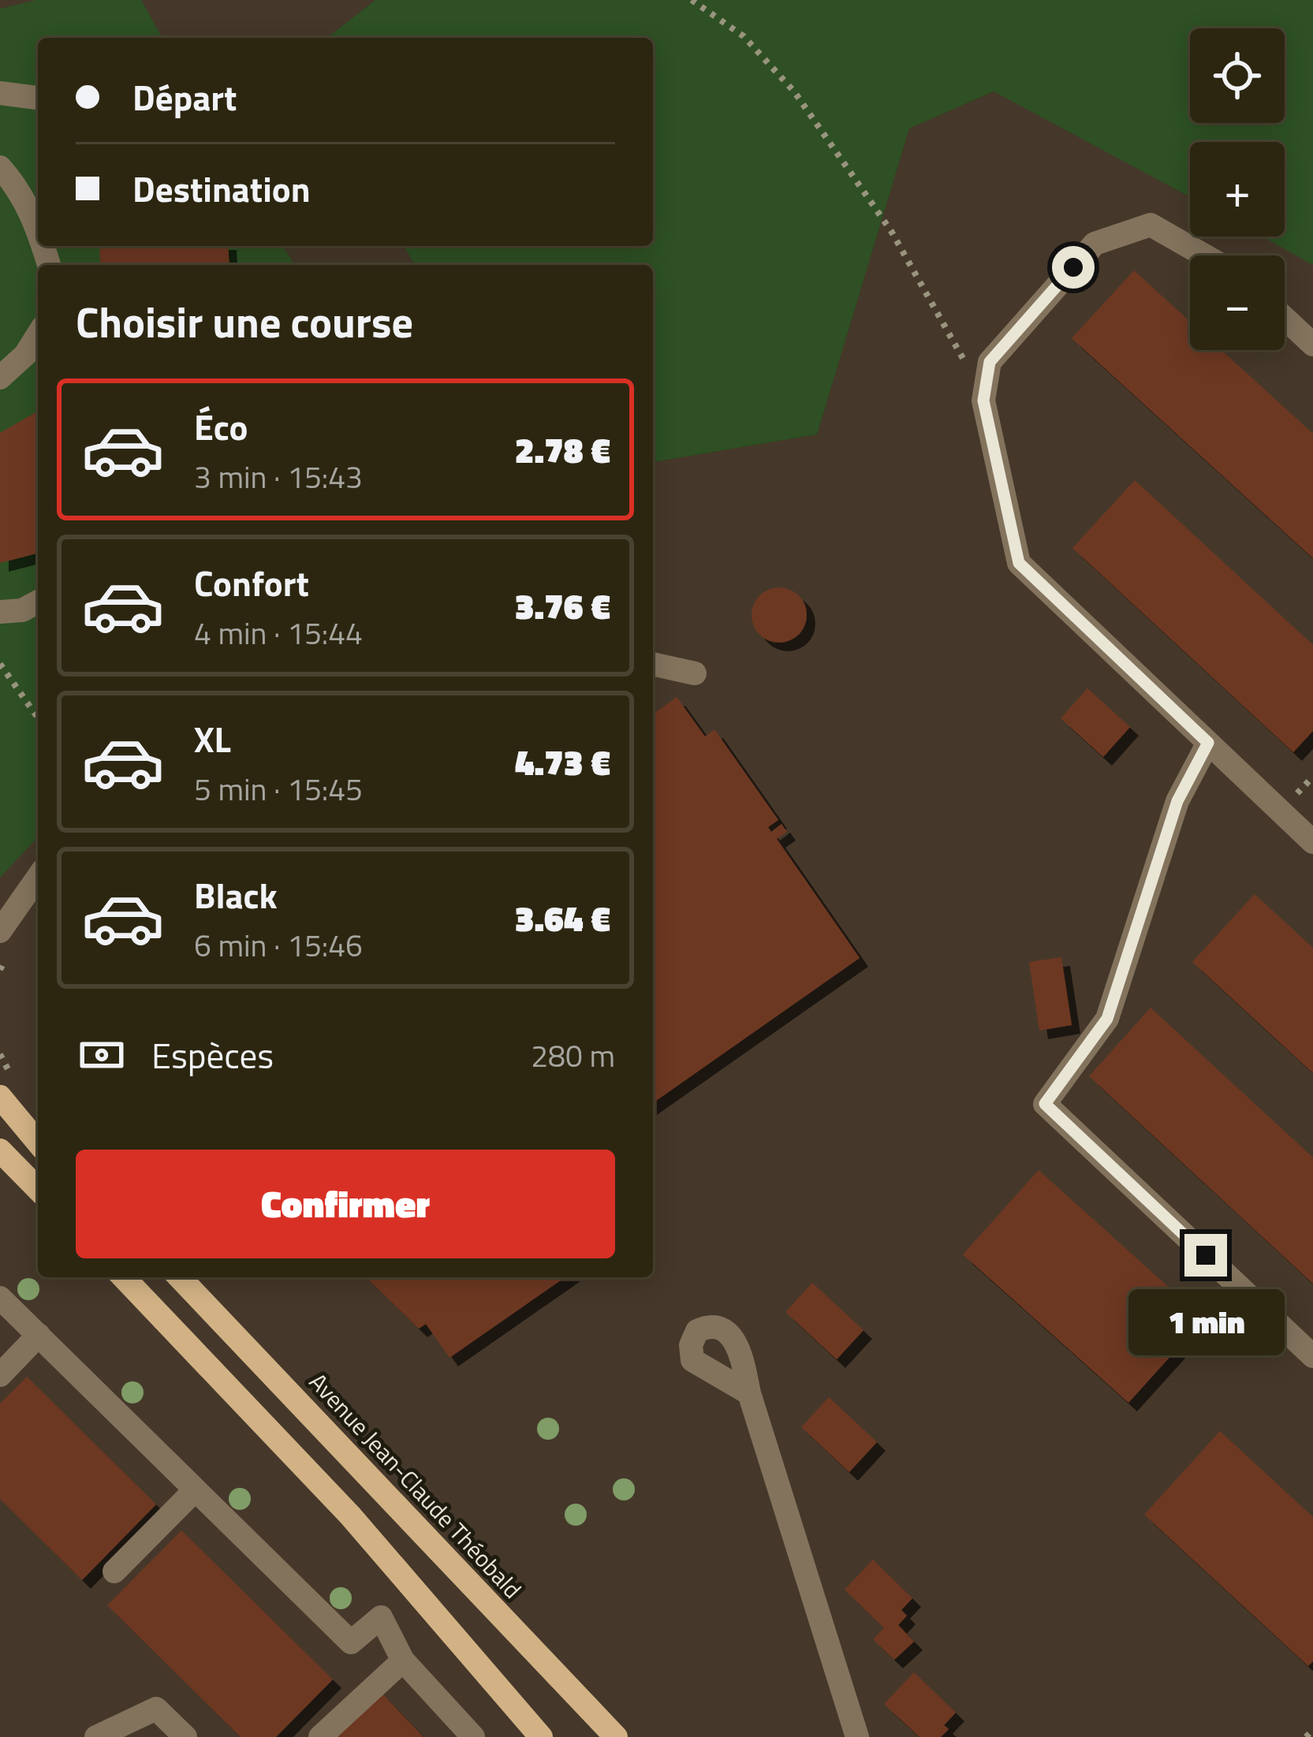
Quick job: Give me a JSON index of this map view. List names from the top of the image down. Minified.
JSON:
{"streets":{"main road":["Avenue Jean-Claude Théobald"]},"page":{"map_buttons":["+","−"],"banner":["Départ","Destination"],"heading":"Choisir une course","list":[{"name":"Éco","note":"3 min · 15:43","value":"2.78 €"},{"name":"Confort","note":"4 min · 15:44","value":"3.76 €"},{"name":"XL","note":"5 min · 15:45","value":"4.73 €"},{"name":"Black","note":"6 min · 15:46","value":"3.64 €"}],"pay":["Espèces","280 m"],"buttons":"Confirmer","bubble":"1 min"}}
